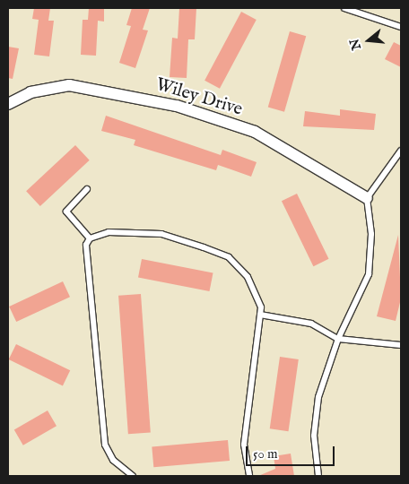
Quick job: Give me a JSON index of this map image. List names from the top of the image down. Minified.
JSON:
{"streets":{"street":["Wiley Drive"]},"scale_bar":"50 m","north":"left"}
